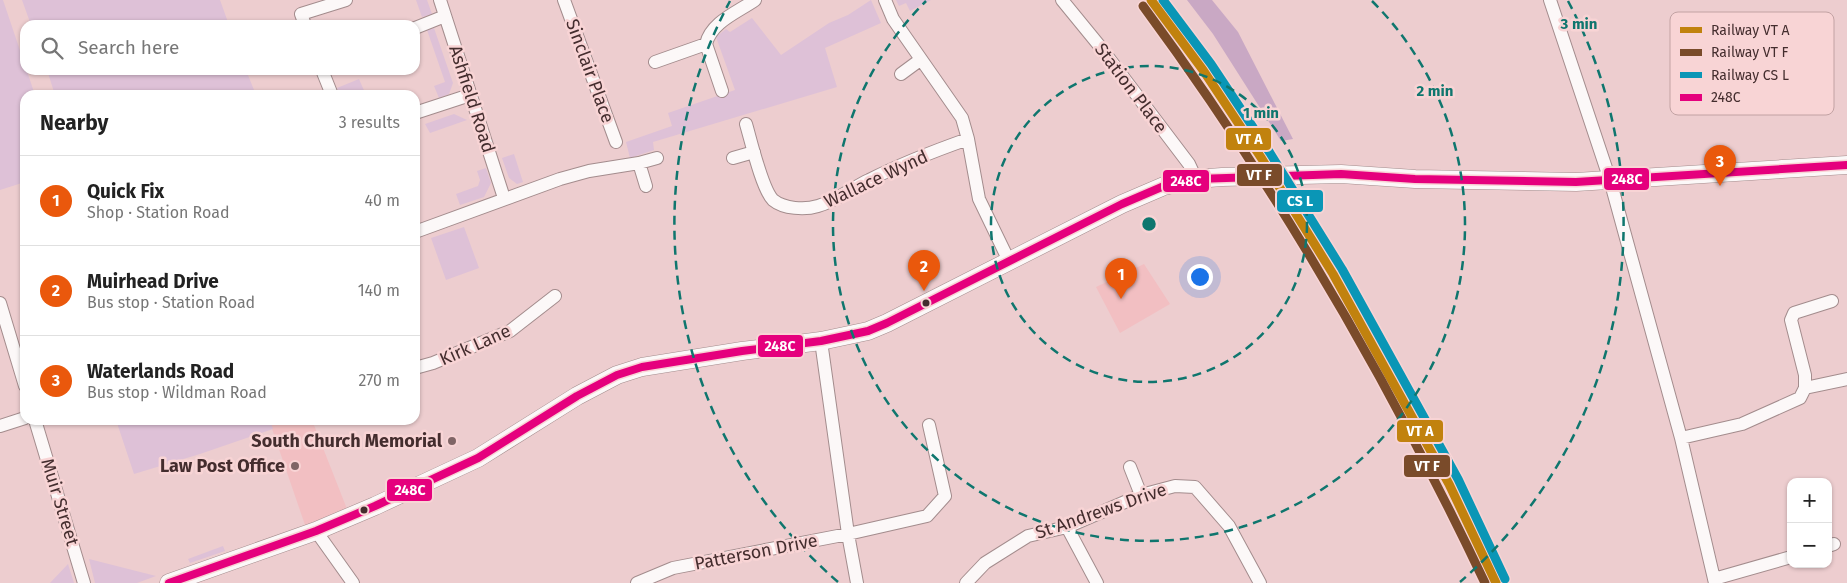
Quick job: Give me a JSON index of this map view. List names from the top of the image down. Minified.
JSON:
{"streets":{"street":["Sinclair Place","Station Place","Ashfield Road","Wallace Wynd","Kirk Lane","Muir Street","St Andrews Drive","Patterson Drive"]},"places":["South Church Memorial","Law Post Office"],"lines":["transit line 248C"],"legend":["Railway VT A","Railway VT F","Railway CS L","248C"],"page":{"search":"Search here","heading":["Nearby","3 results"],"pins":["3","2","1"],"list":[{"mark":"1","name":"Quick Fix","note":"Shop · Station Road","value":"40 m"},{"mark":"2","name":"Muirhead Drive","note":"Bus stop · Station Road","value":"140 m"},{"mark":"3","name":"Waterlands Road","note":"Bus stop · Wildman Road","value":"270 m"}],"map_buttons":["+","−"]},"rings":["3 min","2 min","1 min"]}
